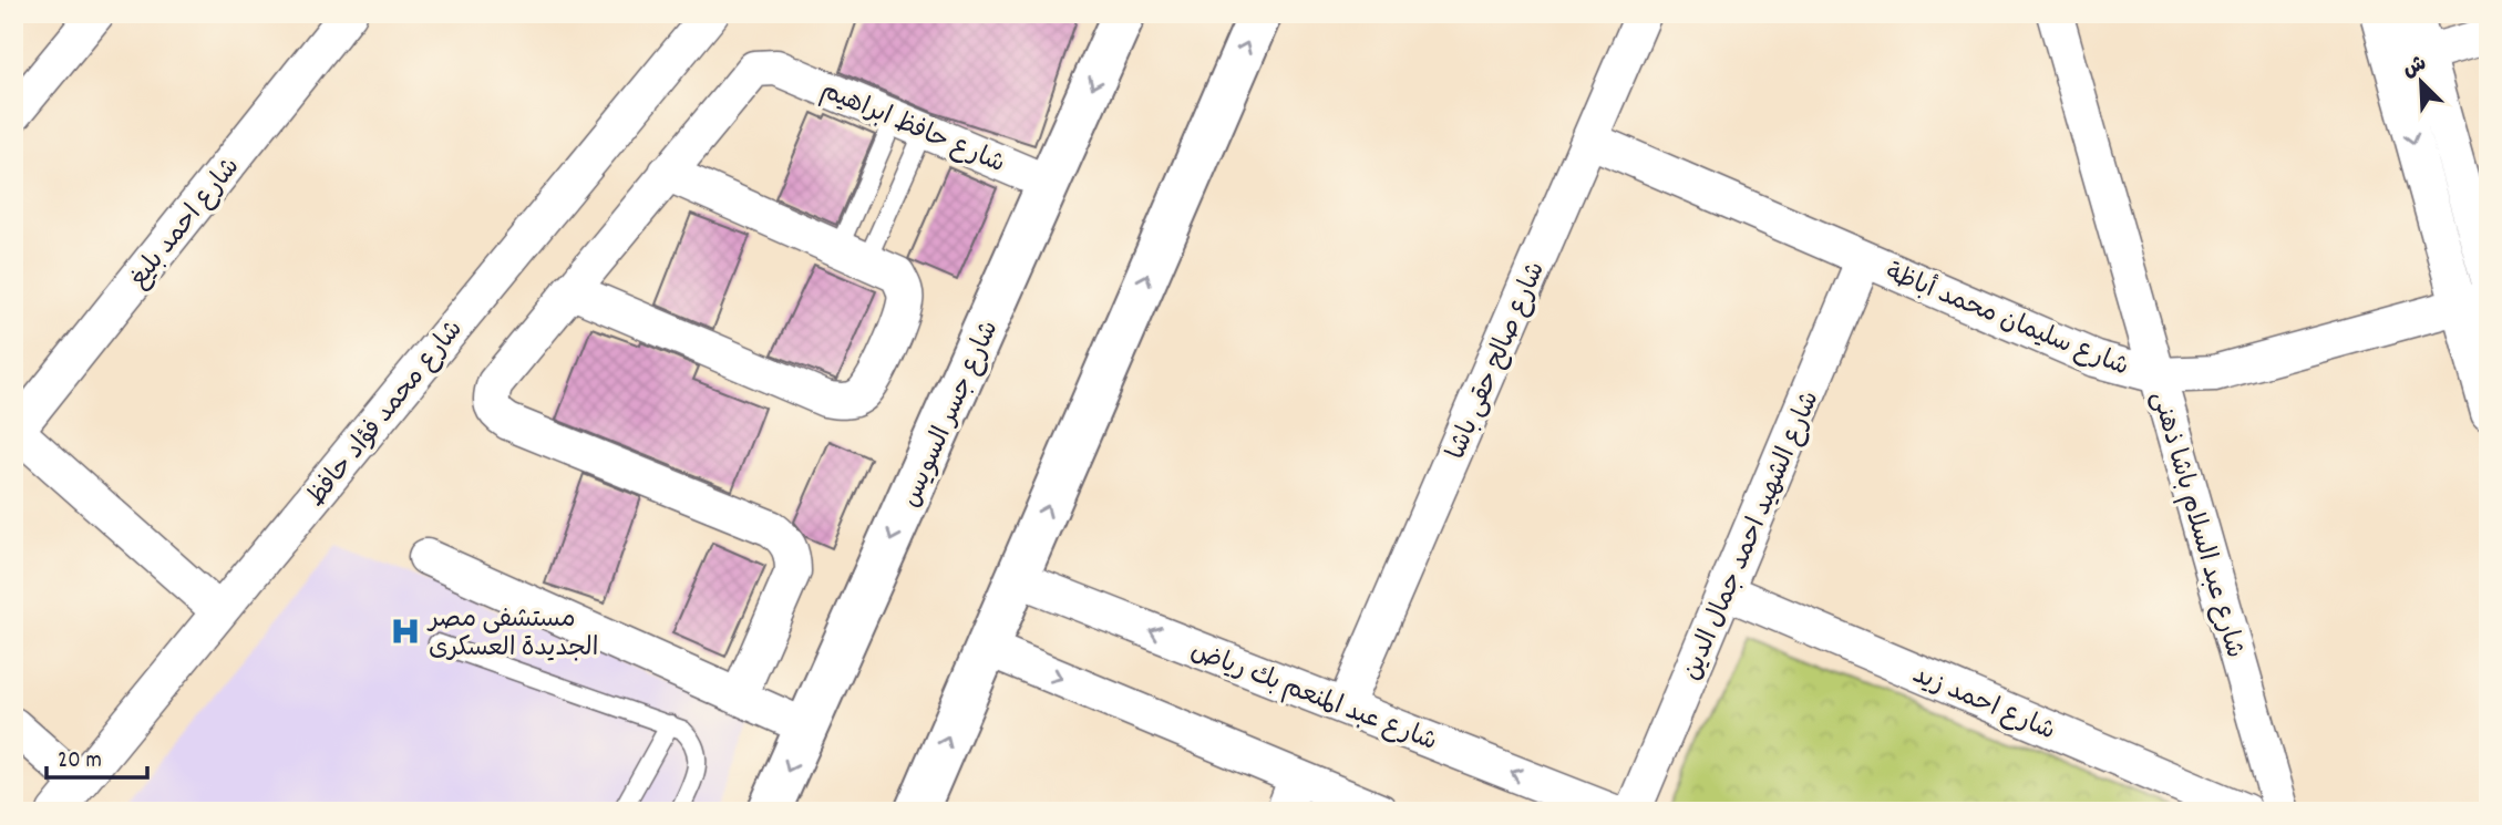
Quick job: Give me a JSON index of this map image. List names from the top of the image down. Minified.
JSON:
{"streets":{"main road":["شارع جسر السويس"],"street":["شارع حافظ ابراهيم","شارع احمد بليغ","شارع سليمان محمد أباظة","شارع صالح حقى باشا","شارع محمد فؤاد حافظ","شارع عبد السلام باشا ذهنى","شارع الشهيد احمد جمال الدين","شارع عبد المنعم بك رياض","شارع احمد زيد"]},"crossings":[["شارع حافظ ابراهيم","شارع جسر السويس"],["شارع سليمان محمد أباظة","شارع صالح حقى باشا"],["شارع سليمان محمد أباظة","شارع عبد السلام باشا ذهنى"],["شارع سليمان محمد أباظة","شارع الشهيد احمد جمال الدين"],["شارع صالح حقى باشا","شارع عبد المنعم بك رياض"],["شارع الشهيد احمد جمال الدين","شارع احمد زيد"]],"places":{"hospital":["مستشفى مصر الجديدة العسكرى"]},"scale_bar":"20 m","north":"top left"}
